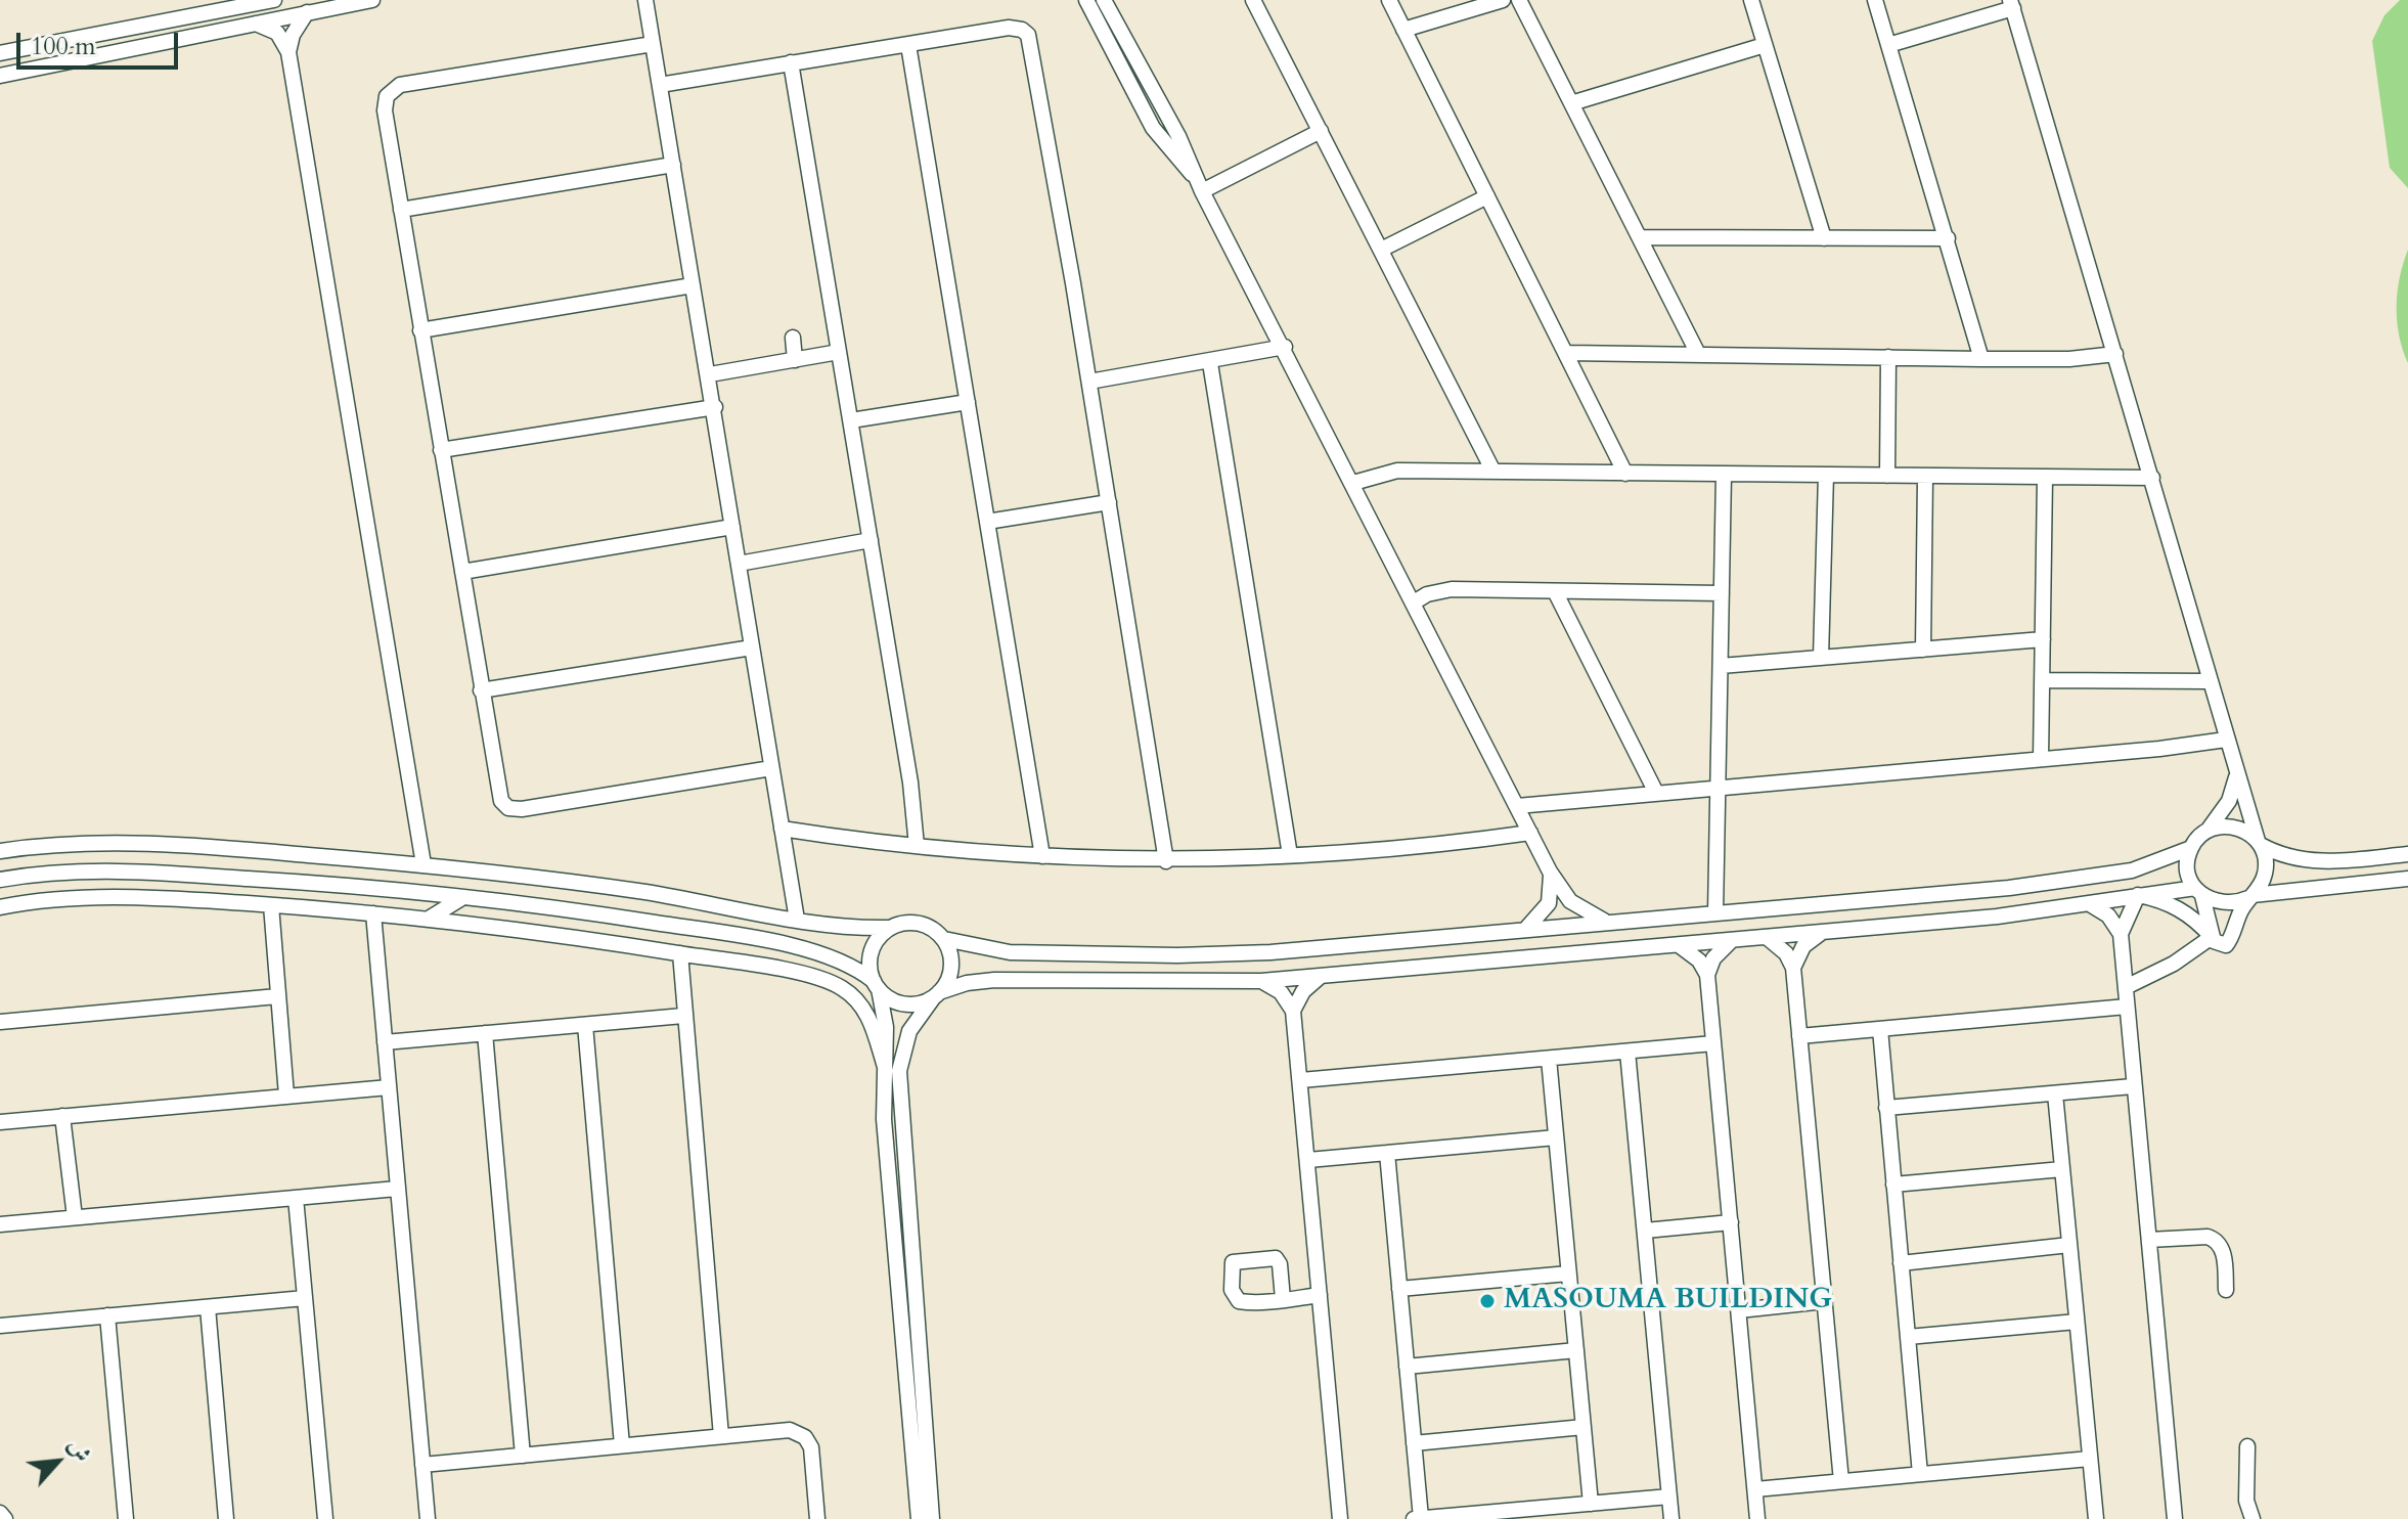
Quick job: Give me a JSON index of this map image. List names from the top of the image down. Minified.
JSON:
{"places":["MASOUMA BUILDING"],"scale_bar":"100 m","north":"top right"}
